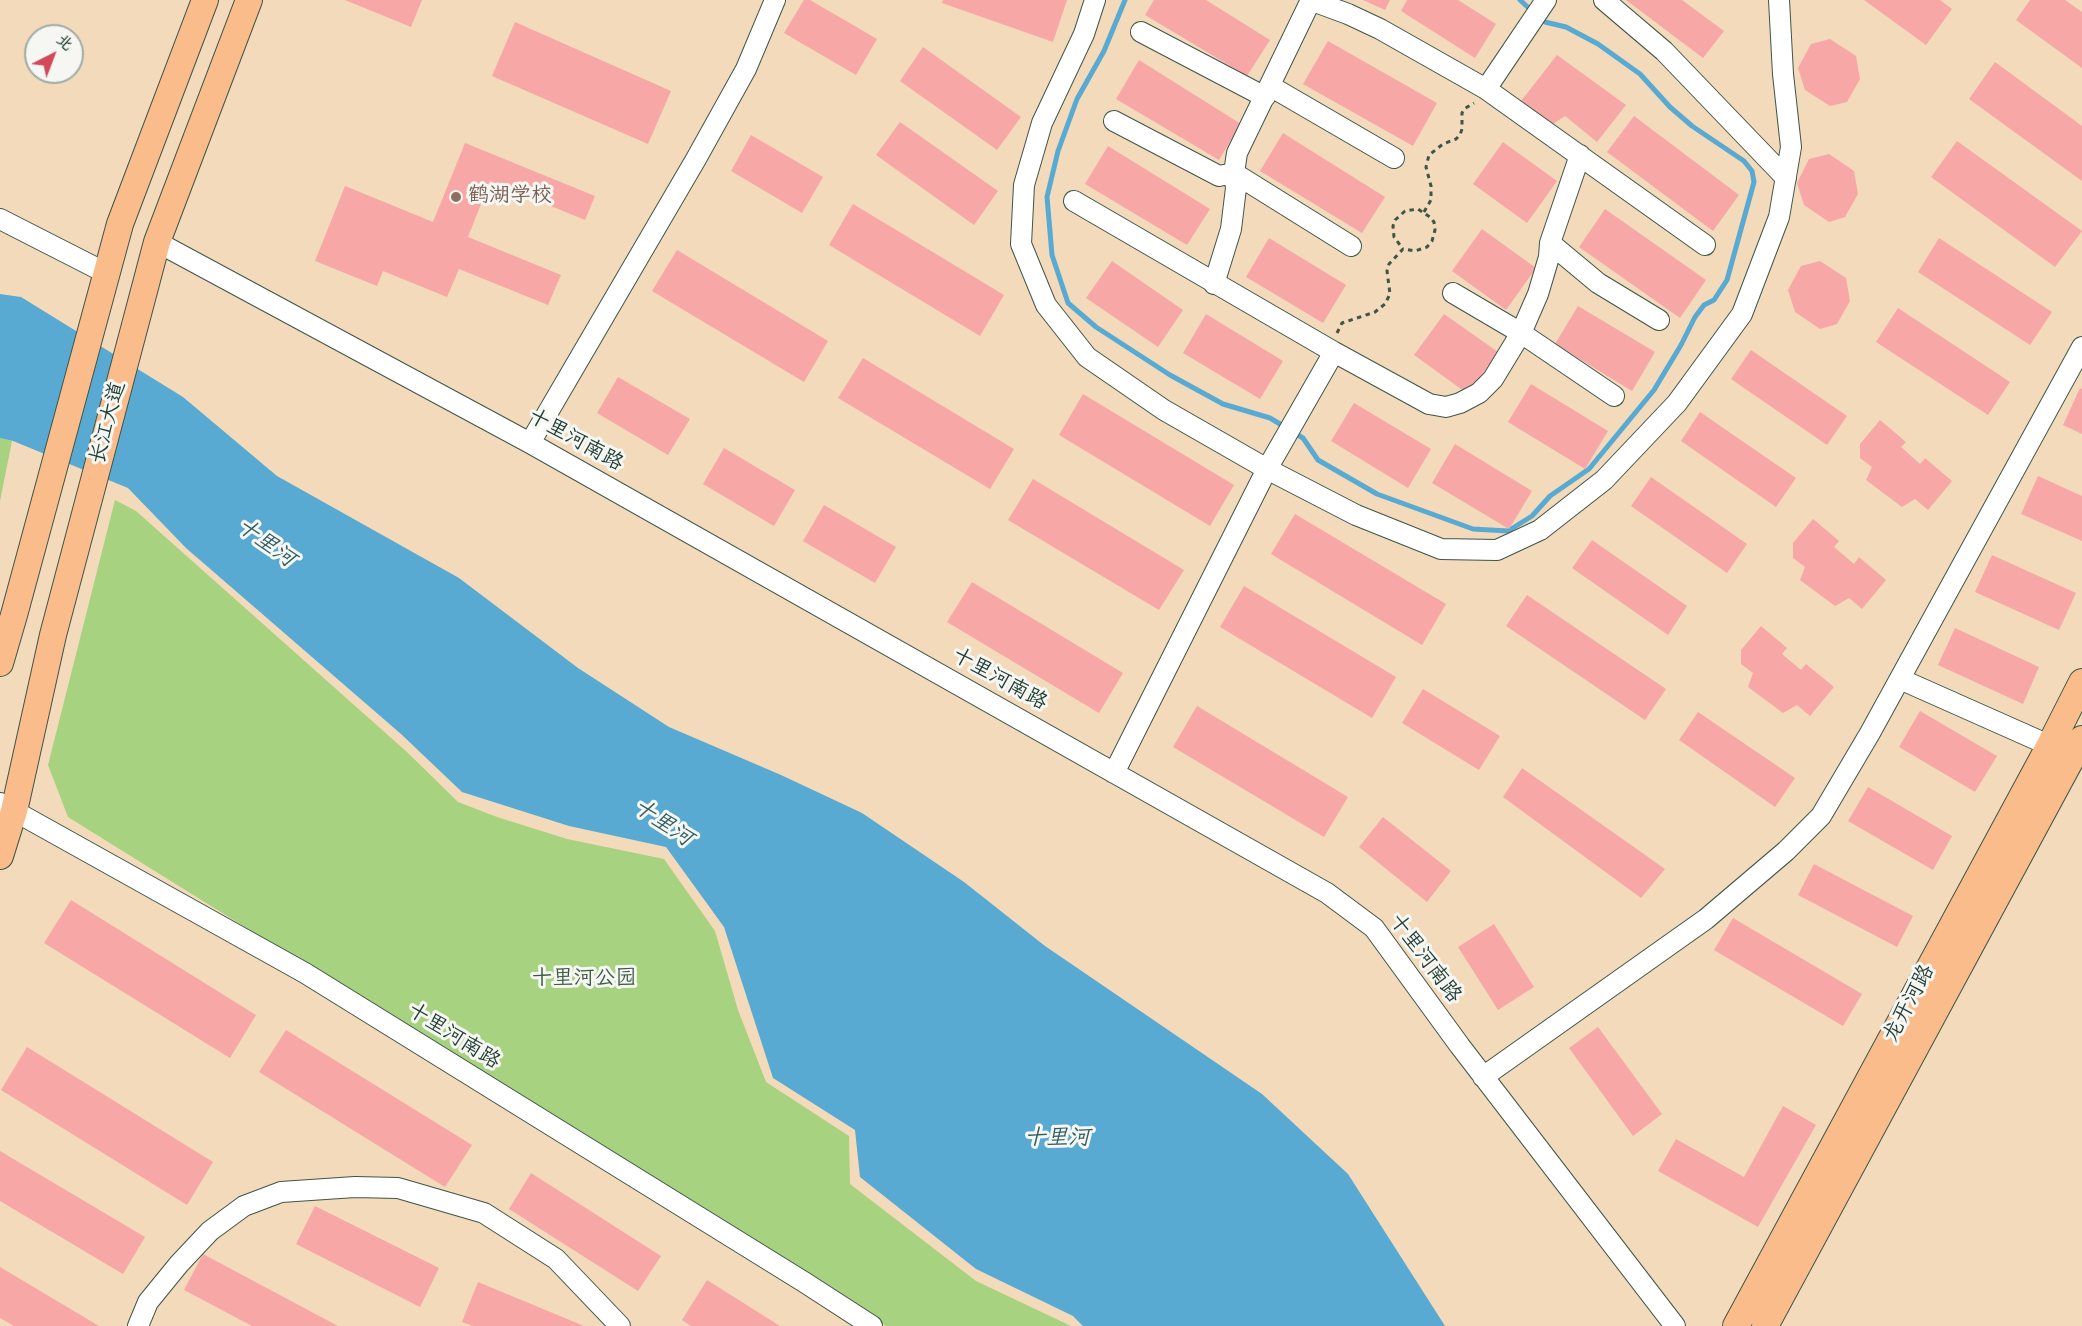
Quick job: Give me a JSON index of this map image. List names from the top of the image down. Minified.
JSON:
{"streets":{"main road":["长江大道","龙开河路"],"street":["十里河南路"]},"crossings":[["长江大道","十里河南路"]],"water":["十里河"],"parks":["十里河公园"],"places":["鹤湖学校"],"north":"top right"}
